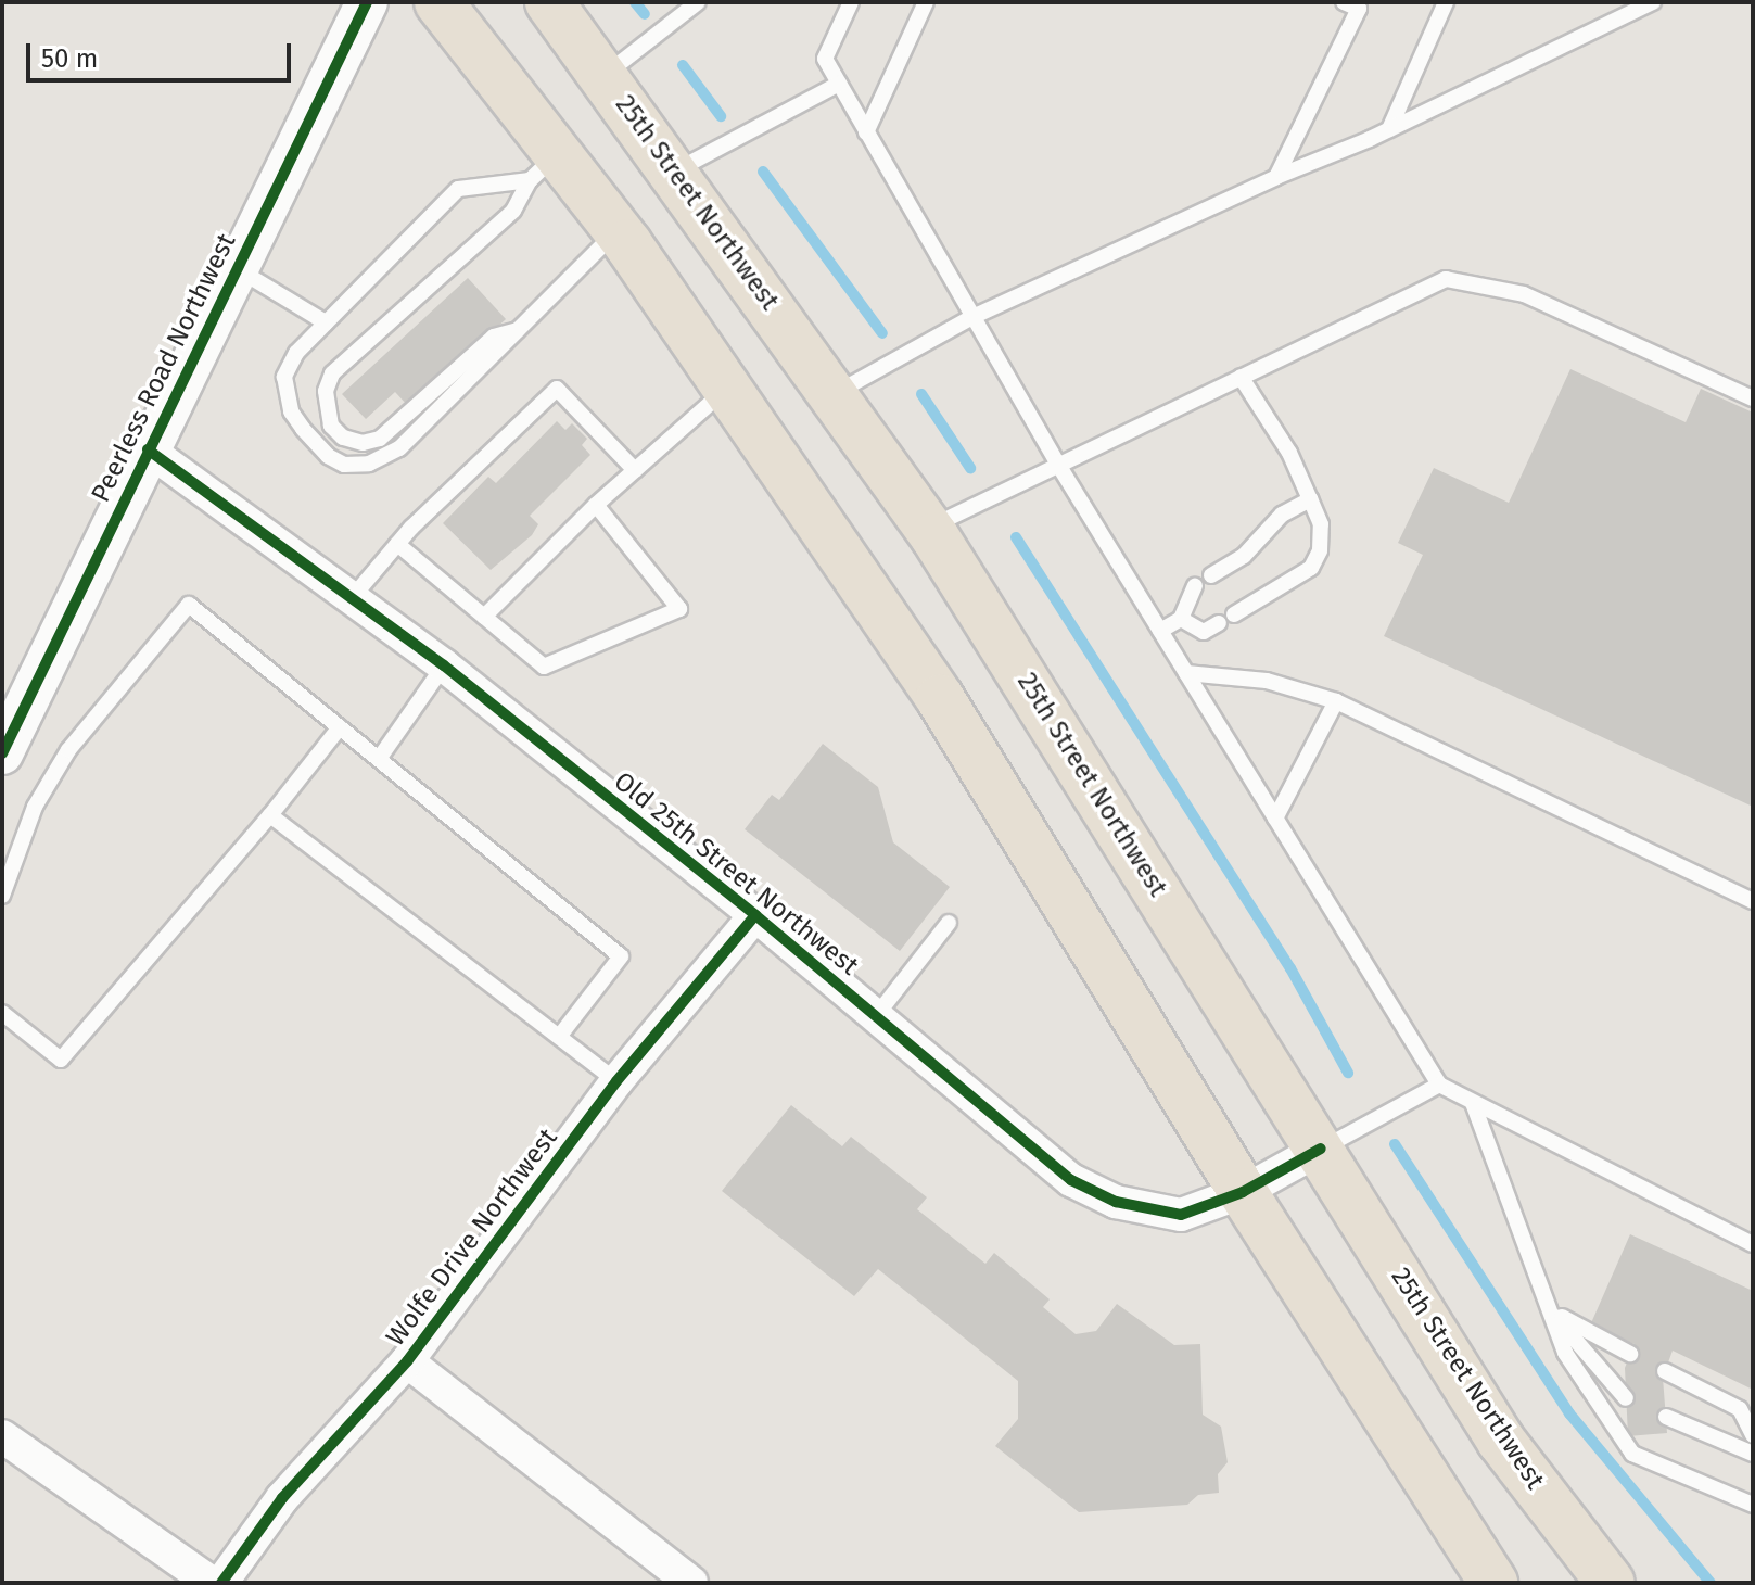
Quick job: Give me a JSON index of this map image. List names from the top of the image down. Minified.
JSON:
{"streets":{"highway":["25th Street Northwest"],"street":["Peerless Road Northwest","Old 25th Street Northwest","Wolfe Drive Northwest"]},"crossings":[["25th Street Northwest","Old 25th Street Northwest"],["Peerless Road Northwest","Old 25th Street Northwest"],["Old 25th Street Northwest","Wolfe Drive Northwest"]],"scale_bar":"50 m"}
